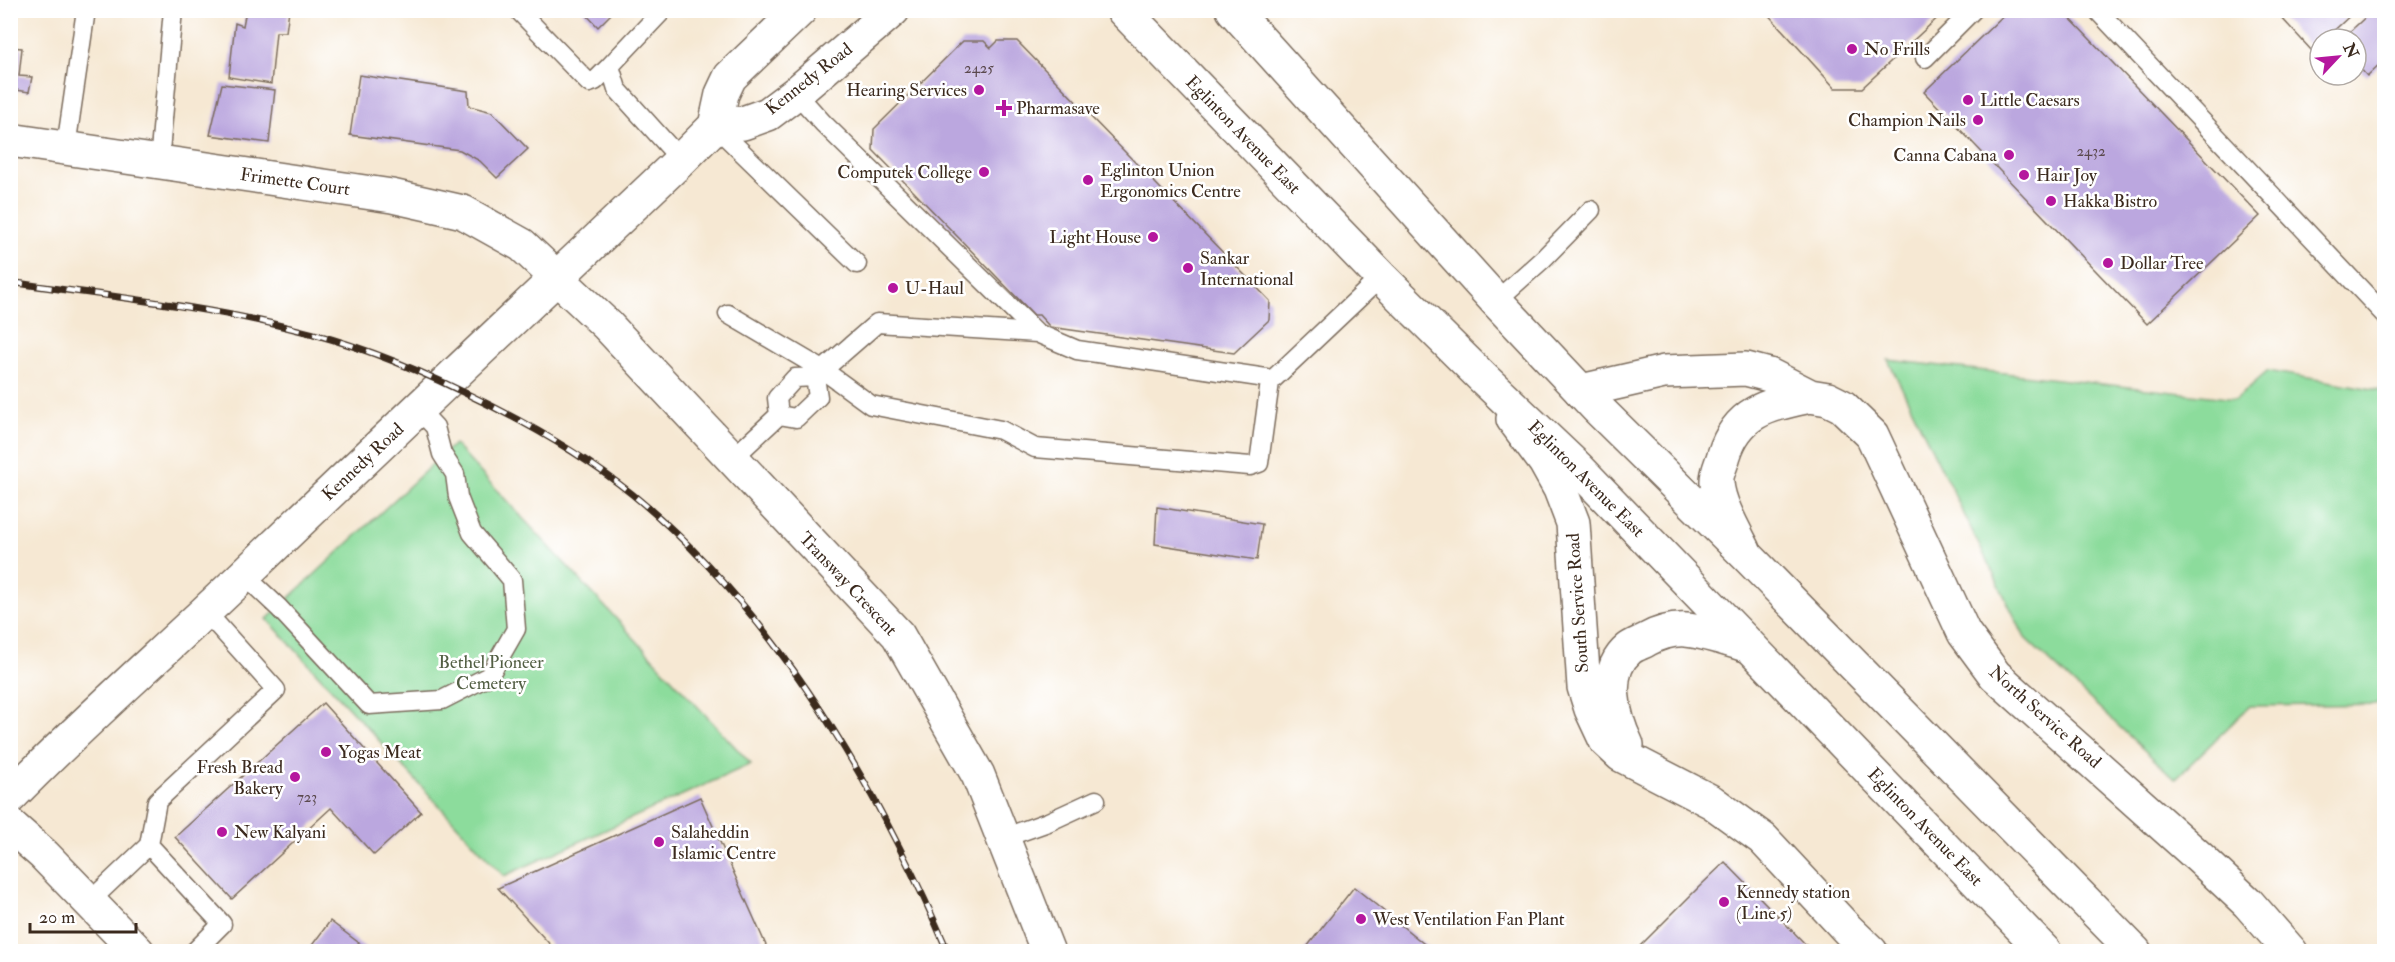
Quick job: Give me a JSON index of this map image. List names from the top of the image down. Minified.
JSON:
{"streets":{"main road":["Kennedy Road","Eglinton Avenue East","Frimette Court","Transway Crescent","South Service Road","North Service Road"]},"crossings":[["Kennedy Road","Frimette Court"],["Kennedy Road","Transway Crescent"],["Eglinton Avenue East","South Service Road"],["Frimette Court","Transway Crescent"]],"parks":["Bethel Pioneer Cemetery"],"places":{"other":["No Frills","Hearing Services","Little Caesars","Champion Nails","Canna Cabana","Computek College","Hair Joy","Eglinton Union Ergonomics Centre","Hakka Bistro","Light House","Dollar Tree","Sankar International","U-Haul","Yogas Meat","Fresh Bread Bakery","New Kalyani","Salaheddin Islamic Centre","Kennedy station (Line 5)","West Ventilation Fan Plant"],"health":["Pharmasave"]},"house_numbers":["2425","2432","723"],"scale_bar":"20 m","north":"top right"}
